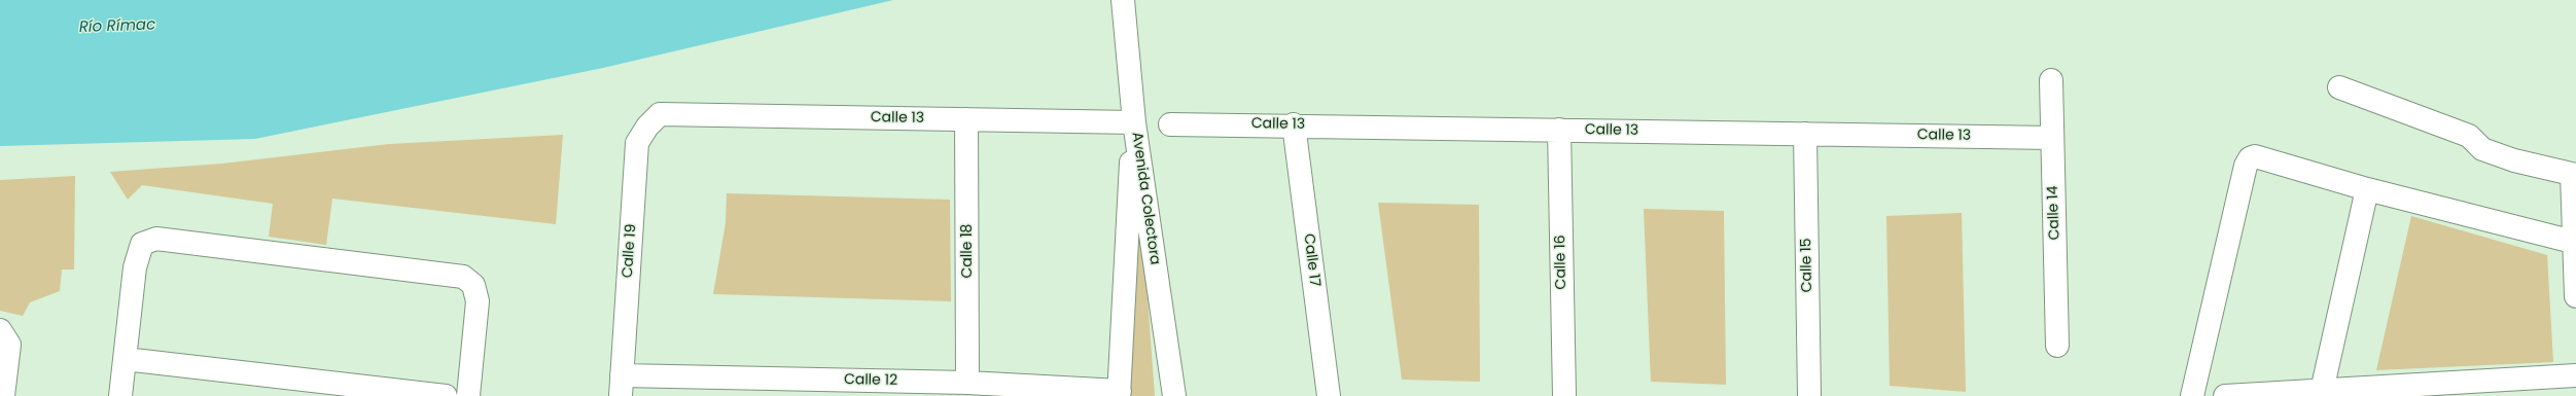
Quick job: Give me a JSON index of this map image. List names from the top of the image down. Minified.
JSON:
{"streets":{"street":["Calle 13","Avenida Colectora","Calle 14","Calle 19","Calle 18","Calle 17","Calle 16","Calle 15","Calle 12"]},"crossings":[["Calle 13","Avenida Colectora"],["Calle 13","Calle 14"],["Calle 13","Calle 19"],["Calle 13","Calle 18"],["Calle 13","Calle 17"],["Calle 13","Calle 16"],["Calle 13","Calle 15"],["Calle 19","Calle 12"],["Calle 18","Calle 12"]],"water":["Río Rímac"]}
